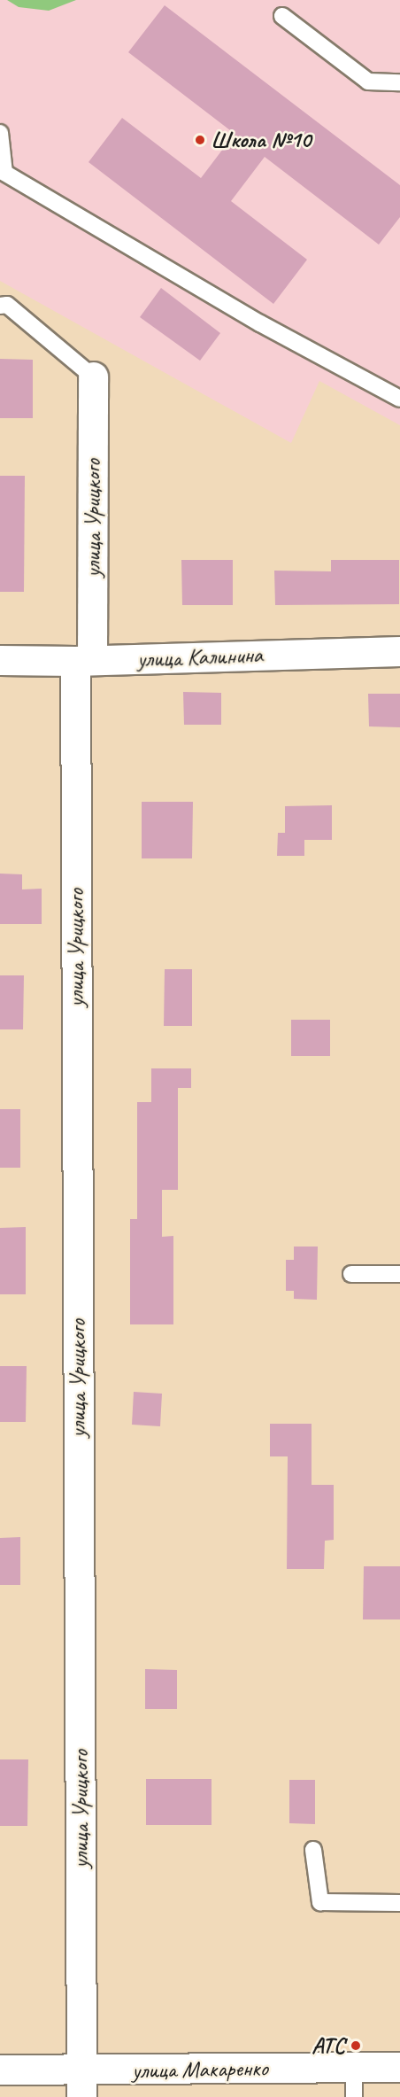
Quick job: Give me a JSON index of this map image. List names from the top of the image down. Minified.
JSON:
{"streets":{"street":["улица Урицкого","улица Калинина","улица Макаренко"]},"crossings":[["улица Урицкого","улица Калинина"],["улица Урицкого","улица Макаренко"]],"places":["Школа №10","АТС"]}
